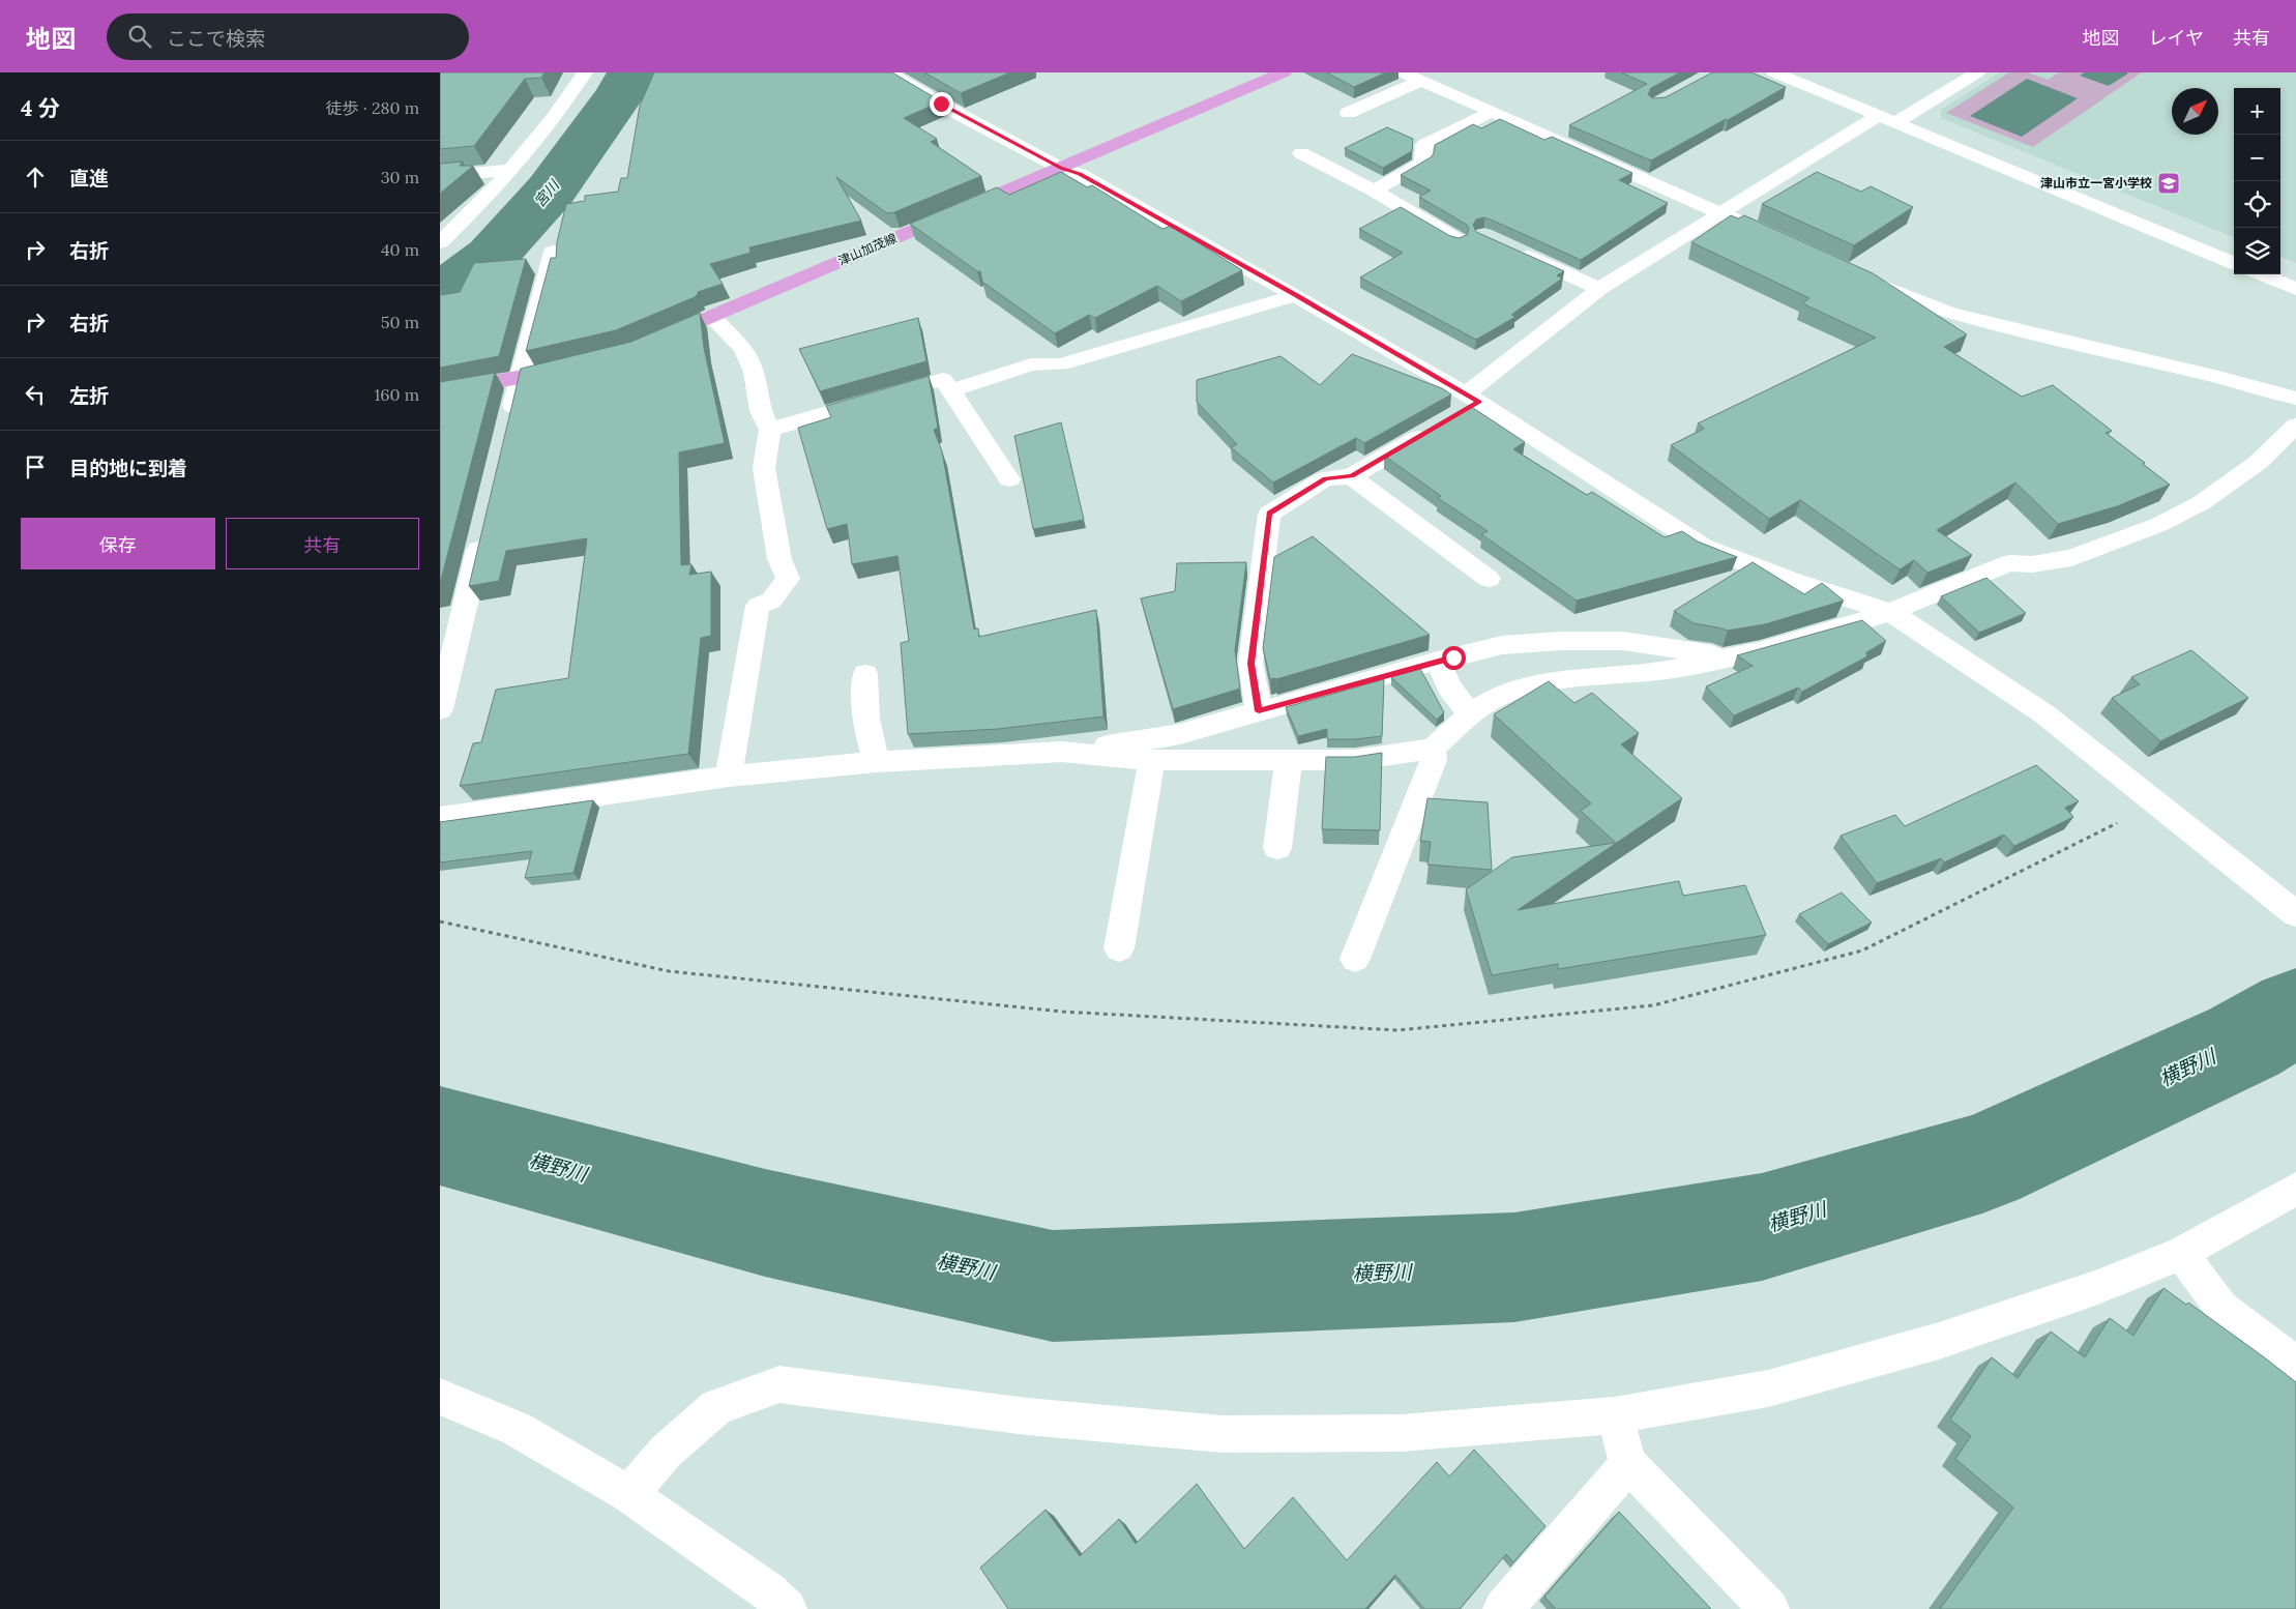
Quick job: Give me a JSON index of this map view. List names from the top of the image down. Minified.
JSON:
{"streets":{"main road":["津山加茂線"]},"water":["宮川","横野川"],"places":{"school or university":["津山市立一宮小学校"]},"north":"top right","page":{"header":"地図","search":"ここで検索","nav":["地図","レイヤ","共有"],"heading":["4 分","徒歩 · 280 m"],"map_buttons":["+","−"],"list":[["直進","30 m"],["右折","40 m"],["右折","50 m"],["左折","160 m"],"目的地に到着"],"buttons":["保存","共有"]}}
